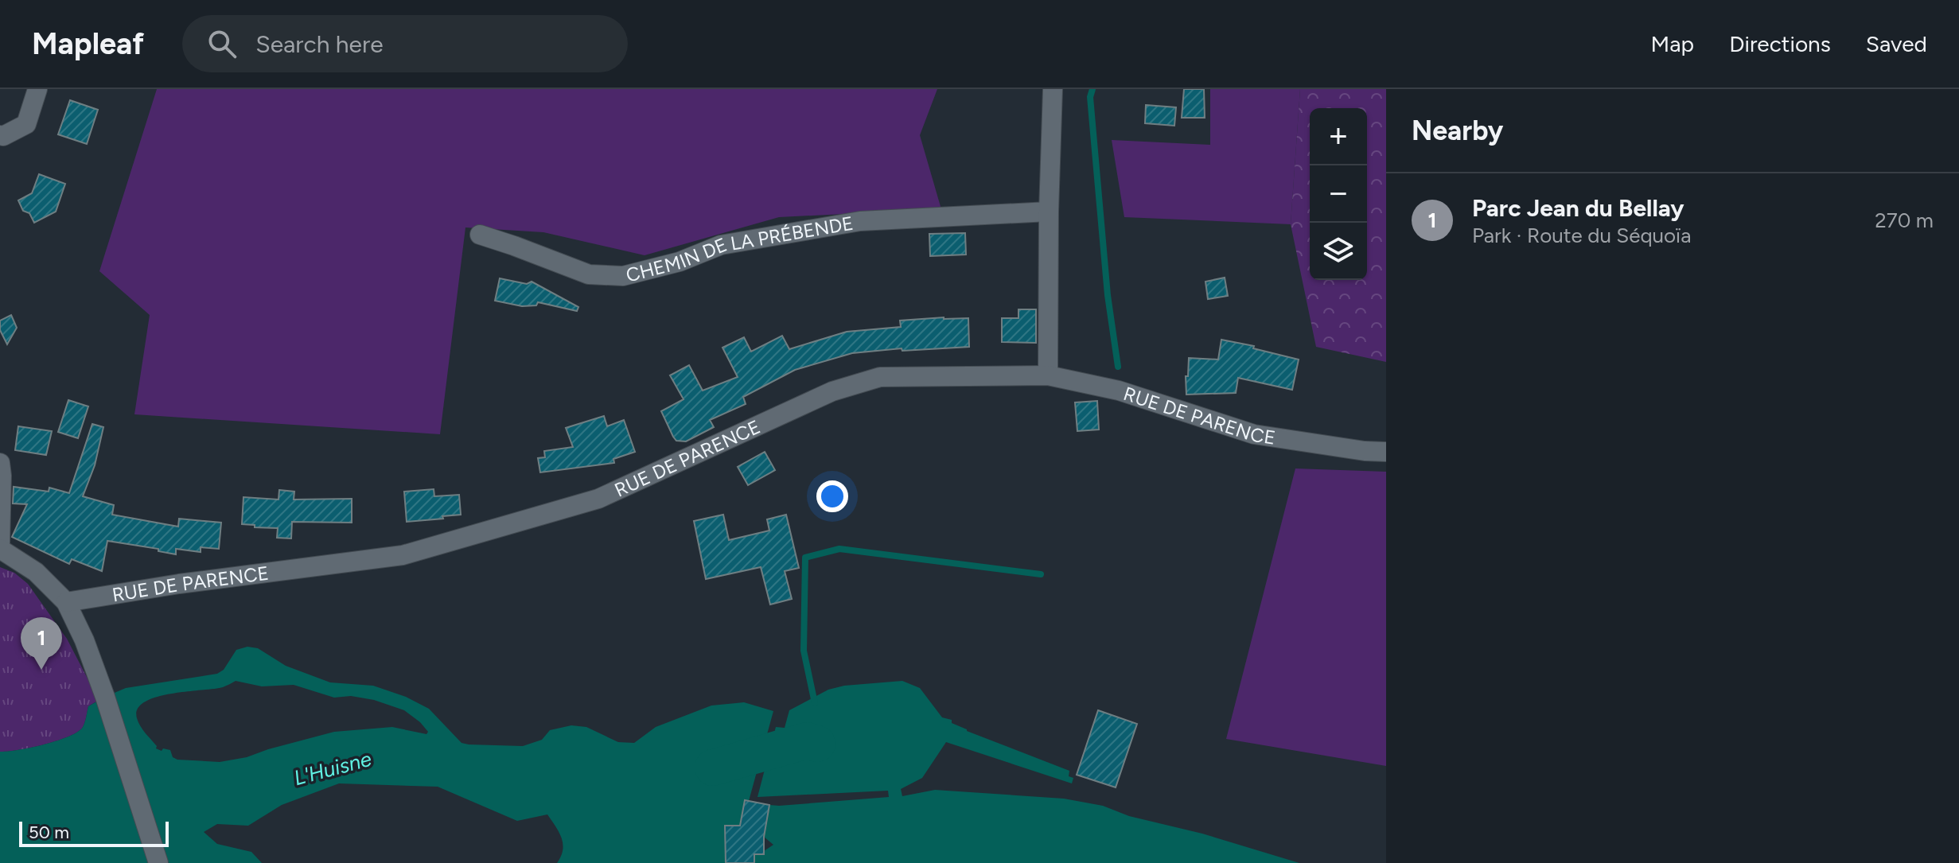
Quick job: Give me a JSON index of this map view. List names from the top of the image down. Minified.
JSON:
{"streets":{"street":["CHEMIN DE LA PRÉBENDE","RUE DE PARENCE"]},"water":["L'Huisne"],"scale_bar":"50 m","page":{"header":"Mapleaf","search":"Search here","nav":["Map","Directions","Saved"],"heading":"Nearby","map_buttons":["+","−"],"list":[{"mark":"1","name":"Parc Jean du Bellay","note":"Park · Route du Séquoïa","value":"270 m"}],"pins":"1","scale":"50 m"}}
